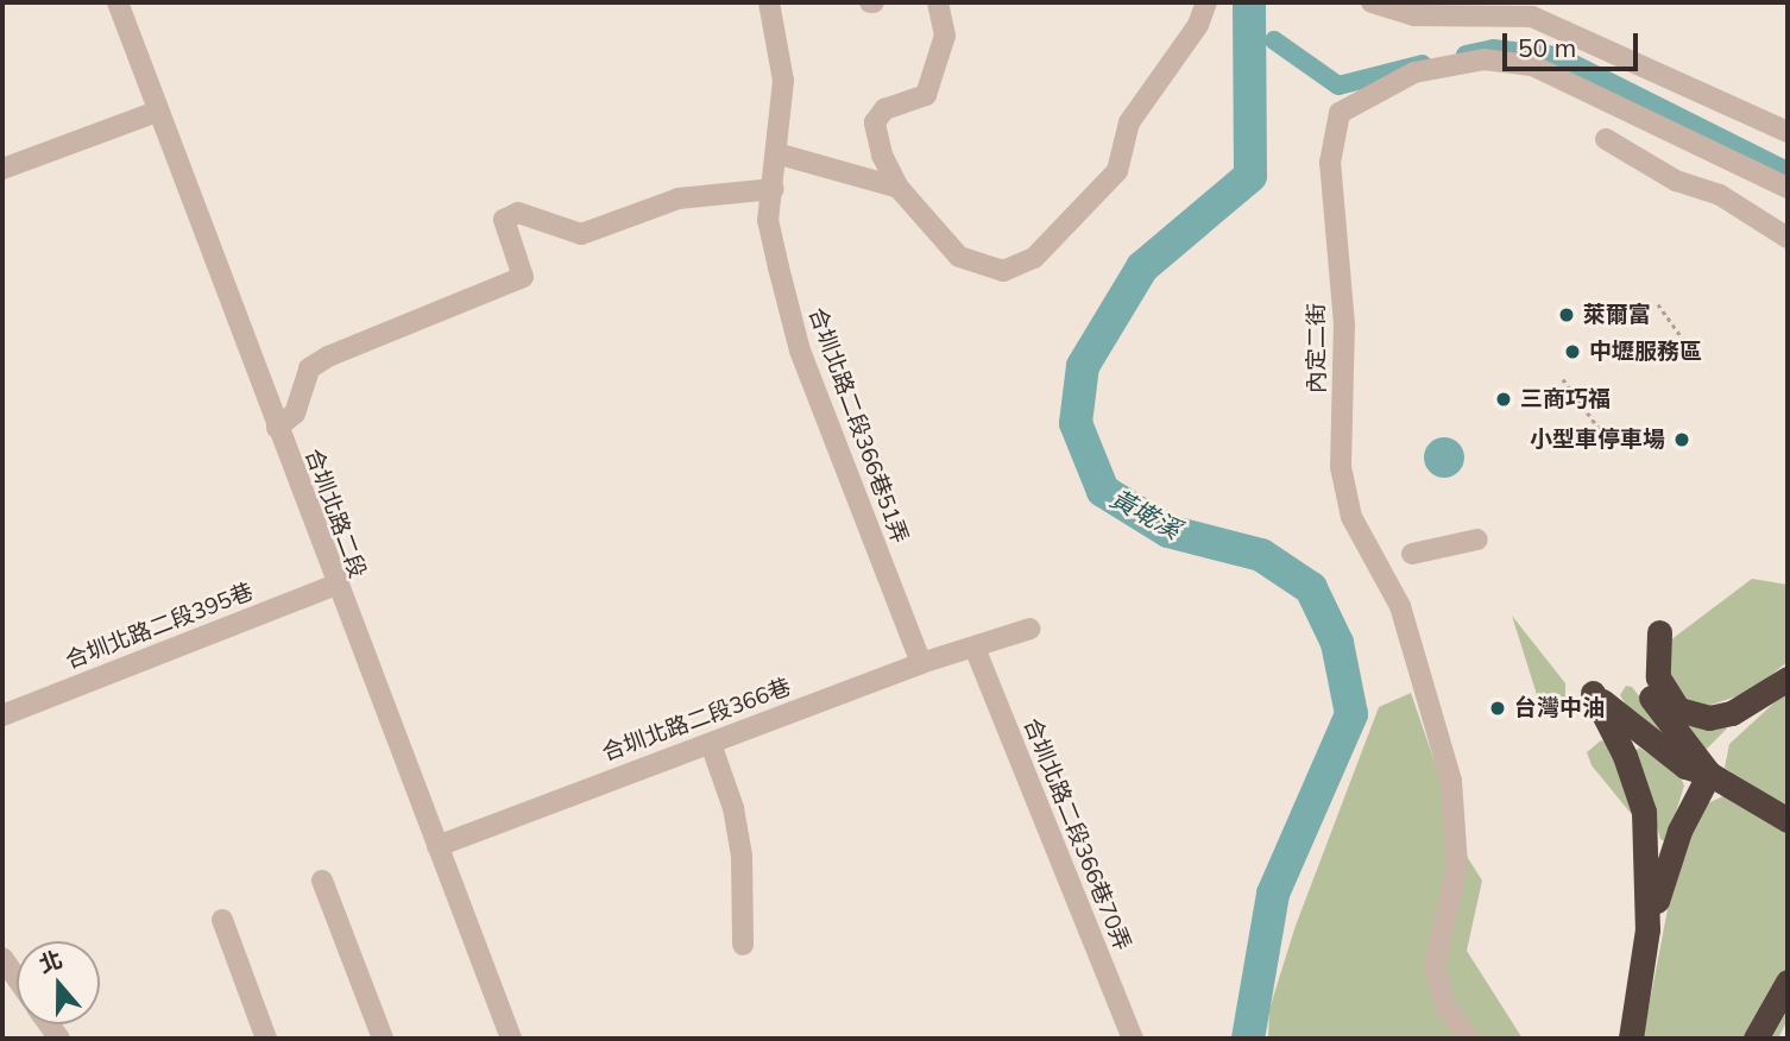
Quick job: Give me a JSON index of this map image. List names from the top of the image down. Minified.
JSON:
{"streets":{"street":["內定二街","合圳北路二段366巷51弄","合圳北路二段","合圳北路二段395巷","合圳北路二段366巷","合圳北路二段366巷70弄"]},"crossings":[["合圳北路二段366巷51弄","合圳北路二段366巷"],["合圳北路二段","合圳北路二段395巷"],["合圳北路二段","合圳北路二段366巷"],["合圳北路二段366巷","合圳北路二段366巷70弄"]],"water":["黃墘溪"],"places":["萊爾富","中壢服務區","三商巧福","小型車停車場","台灣中油"],"scale_bar":"50 m","north":"top"}
